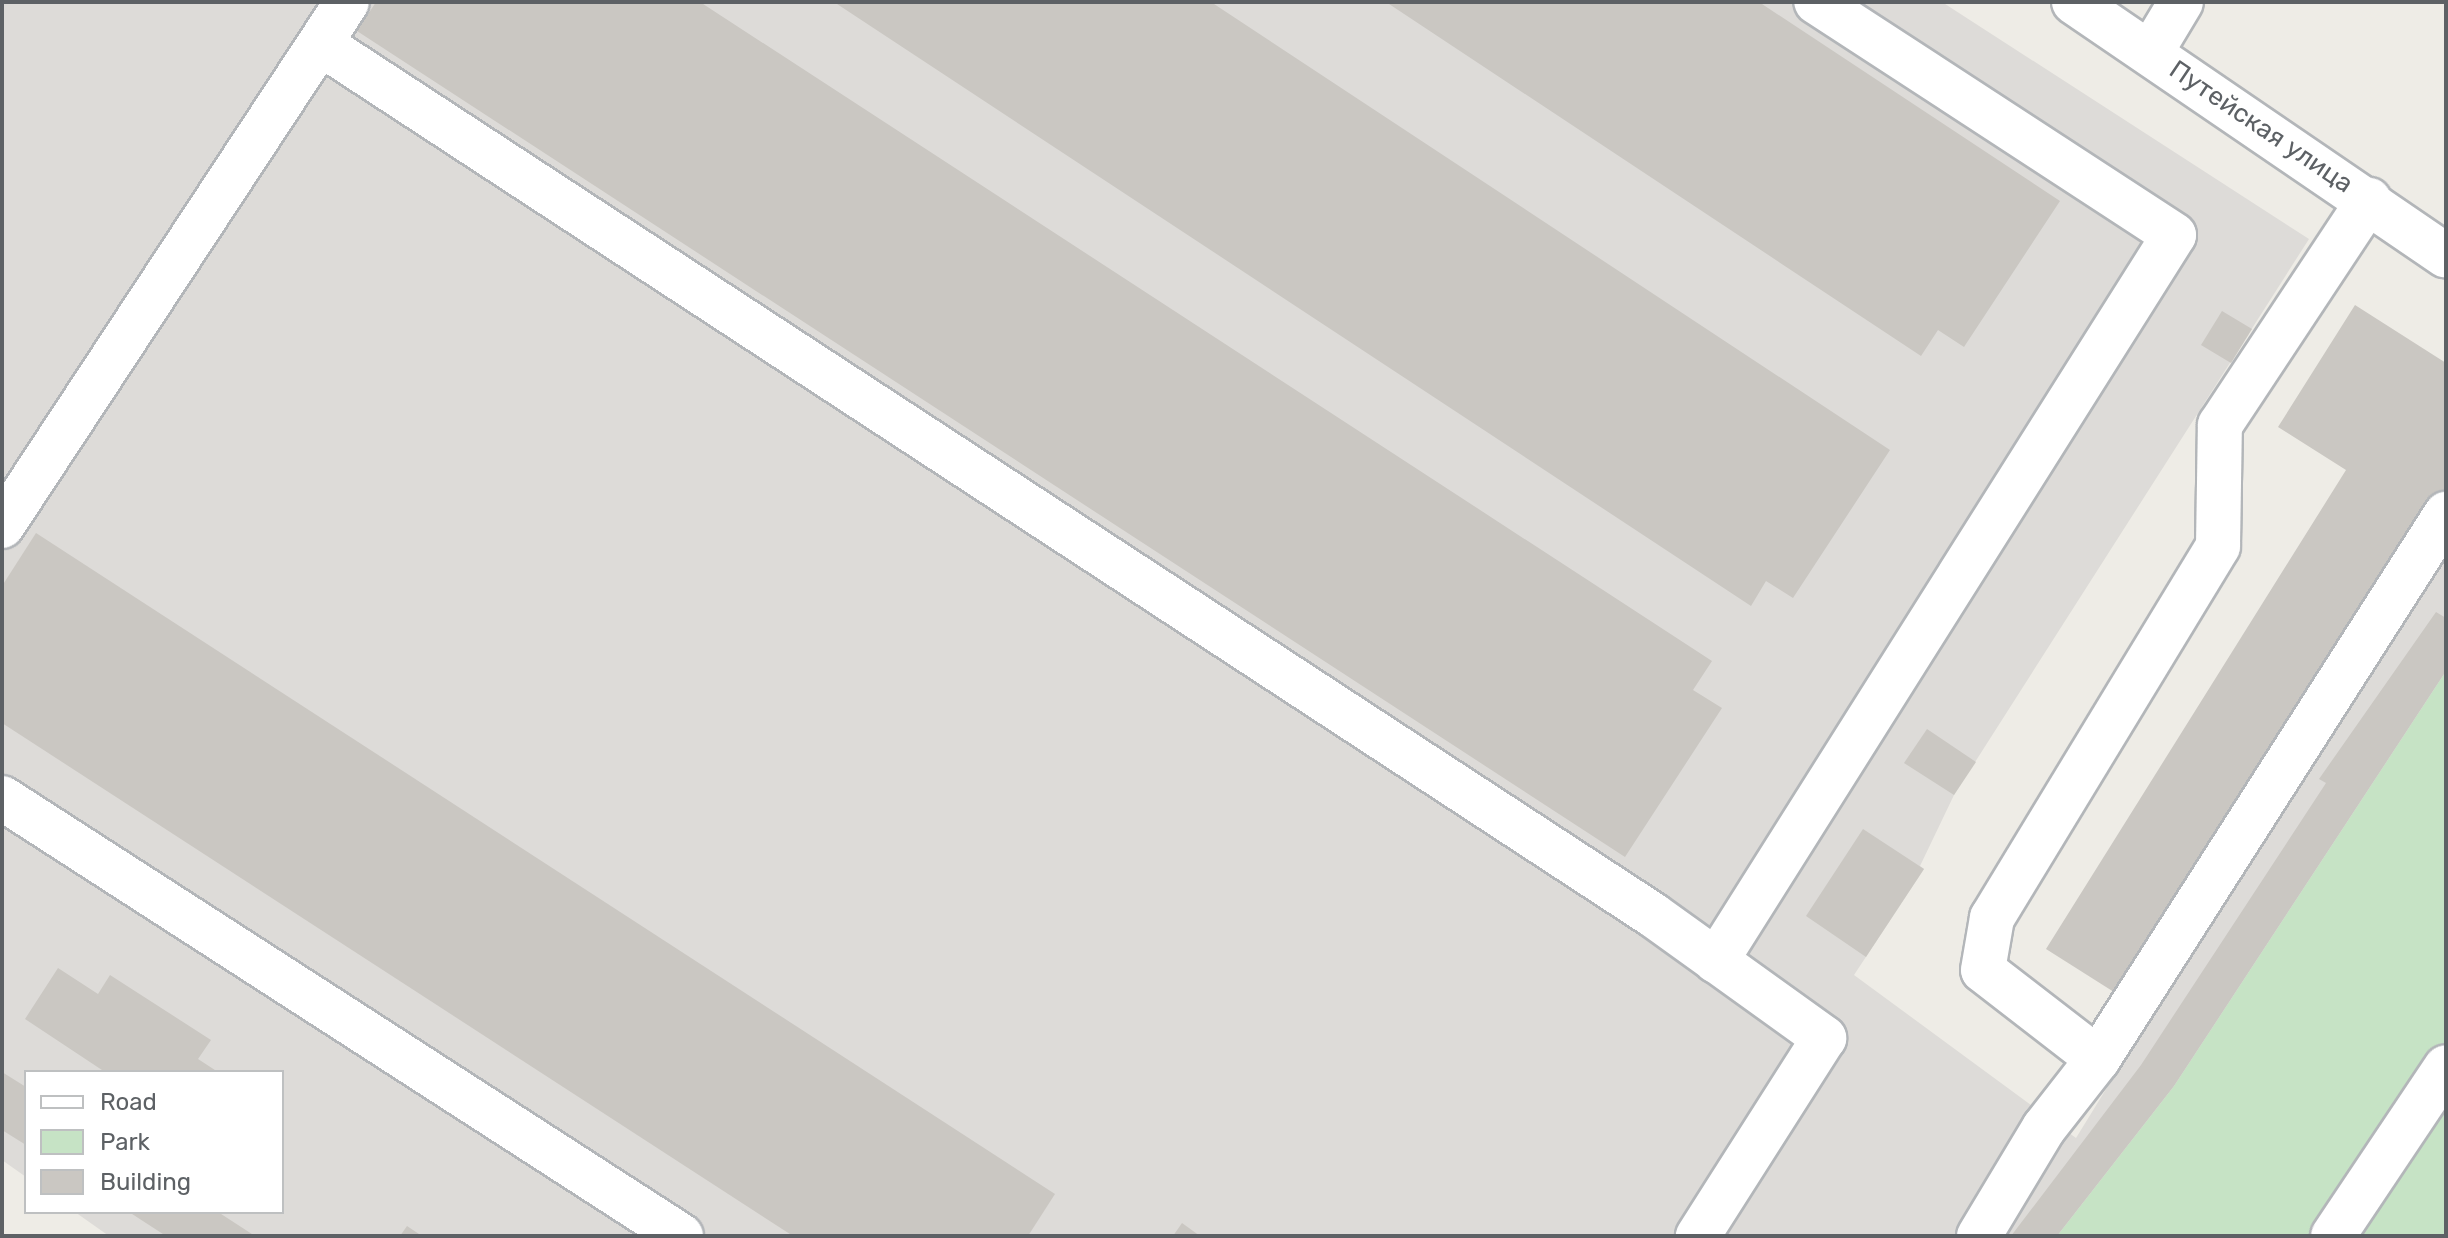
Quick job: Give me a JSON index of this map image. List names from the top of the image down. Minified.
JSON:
{"streets":{"street":["Путейская улица"]},"legend":["Road","Park","Building"]}
